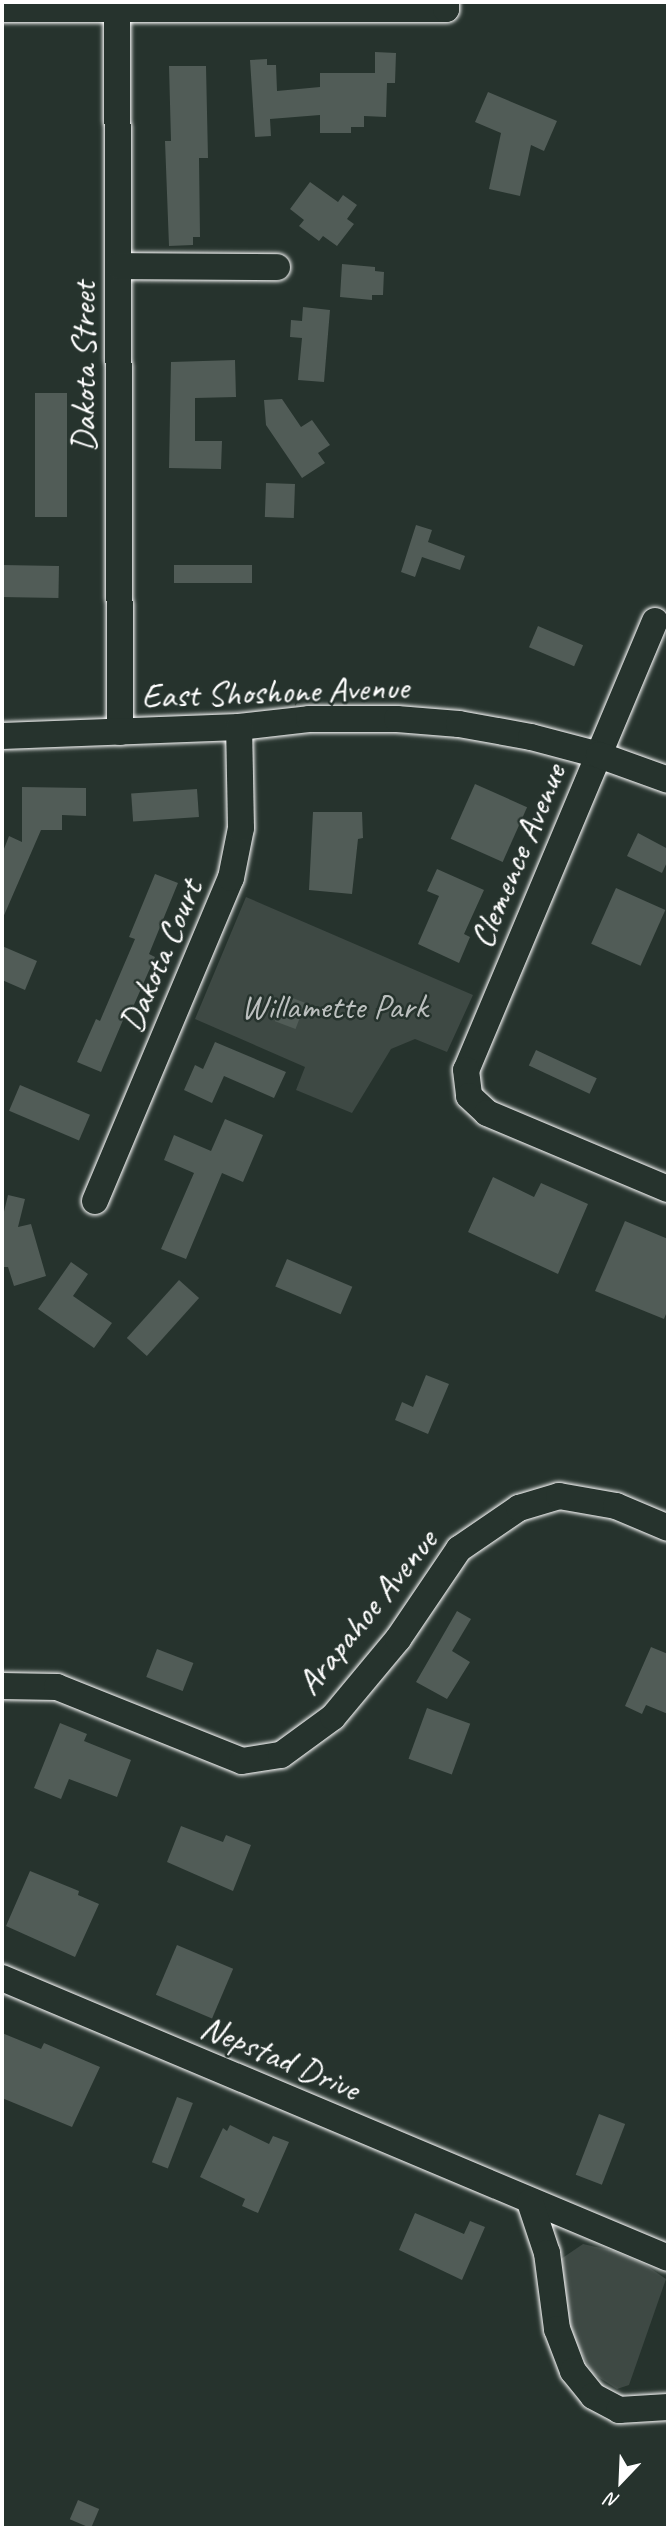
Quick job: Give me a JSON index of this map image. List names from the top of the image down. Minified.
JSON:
{"streets":{"street":["Dakota Street","East Shoshone Avenue","Clemence Avenue","Dakota Court","Arapahoe Avenue","Nepstad Drive"]},"crossings":[["Dakota Street","East Shoshone Avenue"],["East Shoshone Avenue","Clemence Avenue"],["East Shoshone Avenue","Dakota Court"]],"parks":["Willamette Park"],"north":"bottom left"}
